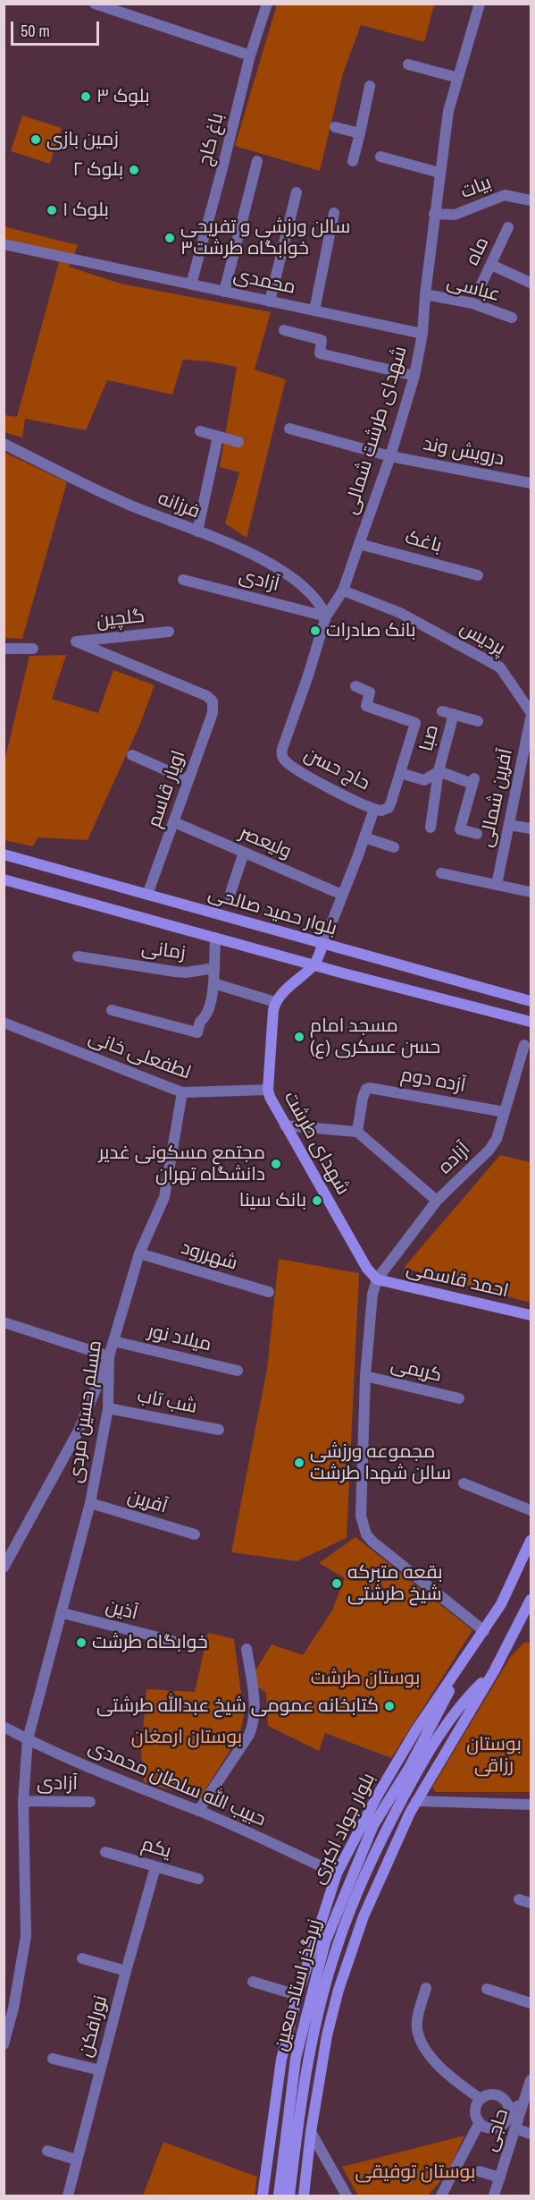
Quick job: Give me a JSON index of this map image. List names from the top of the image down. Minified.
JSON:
{"streets":{"main road":["بلوار حمید صالحی","شهدای طرشت","احمد قاسمی","بلوار جواد اکبری","زیرگذر استاد معین"],"street":["باغ کاج","بیات","ماه","محمدی","عباسی","شهدای طرشت شمالی","درویش‌ وند","فرزانه","باغک","آزادی","گلچین","پردیس","صبا","حاج حسن","اویار قاسم","آفرین شمالی","ولیعصر","زمانی","لطفعلی خانی","آزده دوم","آزاده","شهررود","میلاد نور","کریمی","شب تاب","مسلم حسین مردی","آفرین","آذین","حبیب الله سلطان محمدی","یکم","نورافکن","حاجی"]},"crossings":[["باغ کاج","محمدی"],["بیات","شهدای طرشت شمالی"],["محمدی","شهدای طرشت شمالی"],["عباسی","شهدای طرشت شمالی"],["شهدای طرشت شمالی","درویش‌ وند"],["شهدای طرشت شمالی","فرزانه"],["شهدای طرشت شمالی","باغک"],["شهدای طرشت شمالی","آزادی"],["شهدای طرشت شمالی","پردیس"],["شهدای طرشت شمالی","حاج حسن"],["فرزانه","آزادی"],["آزادی","مسلم حسین مردی"],["گلچین","اویار قاسم"],["اویار قاسم","ولیعصر"],["اویار قاسم","بلوار حمید صالحی"],["بلوار حمید صالحی","زمانی"],["لطفعلی خانی","شهدای طرشت"],["لطفعلی خانی","مسلم حسین مردی"],["آزده دوم","آزاده"],["شهدای طرشت","آزاده"],["شهدای طرشت","احمد قاسمی"],["آزاده","احمد قاسمی"],["شهررود","مسلم حسین مردی"],["میلاد نور","مسلم حسین مردی"],["شب تاب","مسلم حسین مردی"],["مسلم حسین مردی","آفرین"],["مسلم حسین مردی","آذین"],["مسلم حسین مردی","حبیب الله سلطان محمدی"],["حبیب الله سلطان محمدی","بلوار جواد اکبری"],["بلوار جواد اکبری","زیرگذر استاد معین"],["یکم","نورافکن"]],"parks":["بوستان طرشت","بوستان ارمغان","بوستان رزاقی","بوستان توفیقی"],"places":["بلوک ۳","زمین بازی","بلوک ۲","بلوک ۱","سالن ورزشی و تفریحی خوابگاه طرشت۳","بانک صادرات","مسجد امام حسن عسکری (ع)","مجتمع مسکونی غدیر دانشگاه تهران","بانک سینا","مجموعه ورزشی سالن شهدا طرشت","بقعه متبرکه شیخ طرشتی","خوابگاه طرشت","کتابخانه عمومی شیخ عبدالله طرشتی"],"scale_bar":"50 m"}
